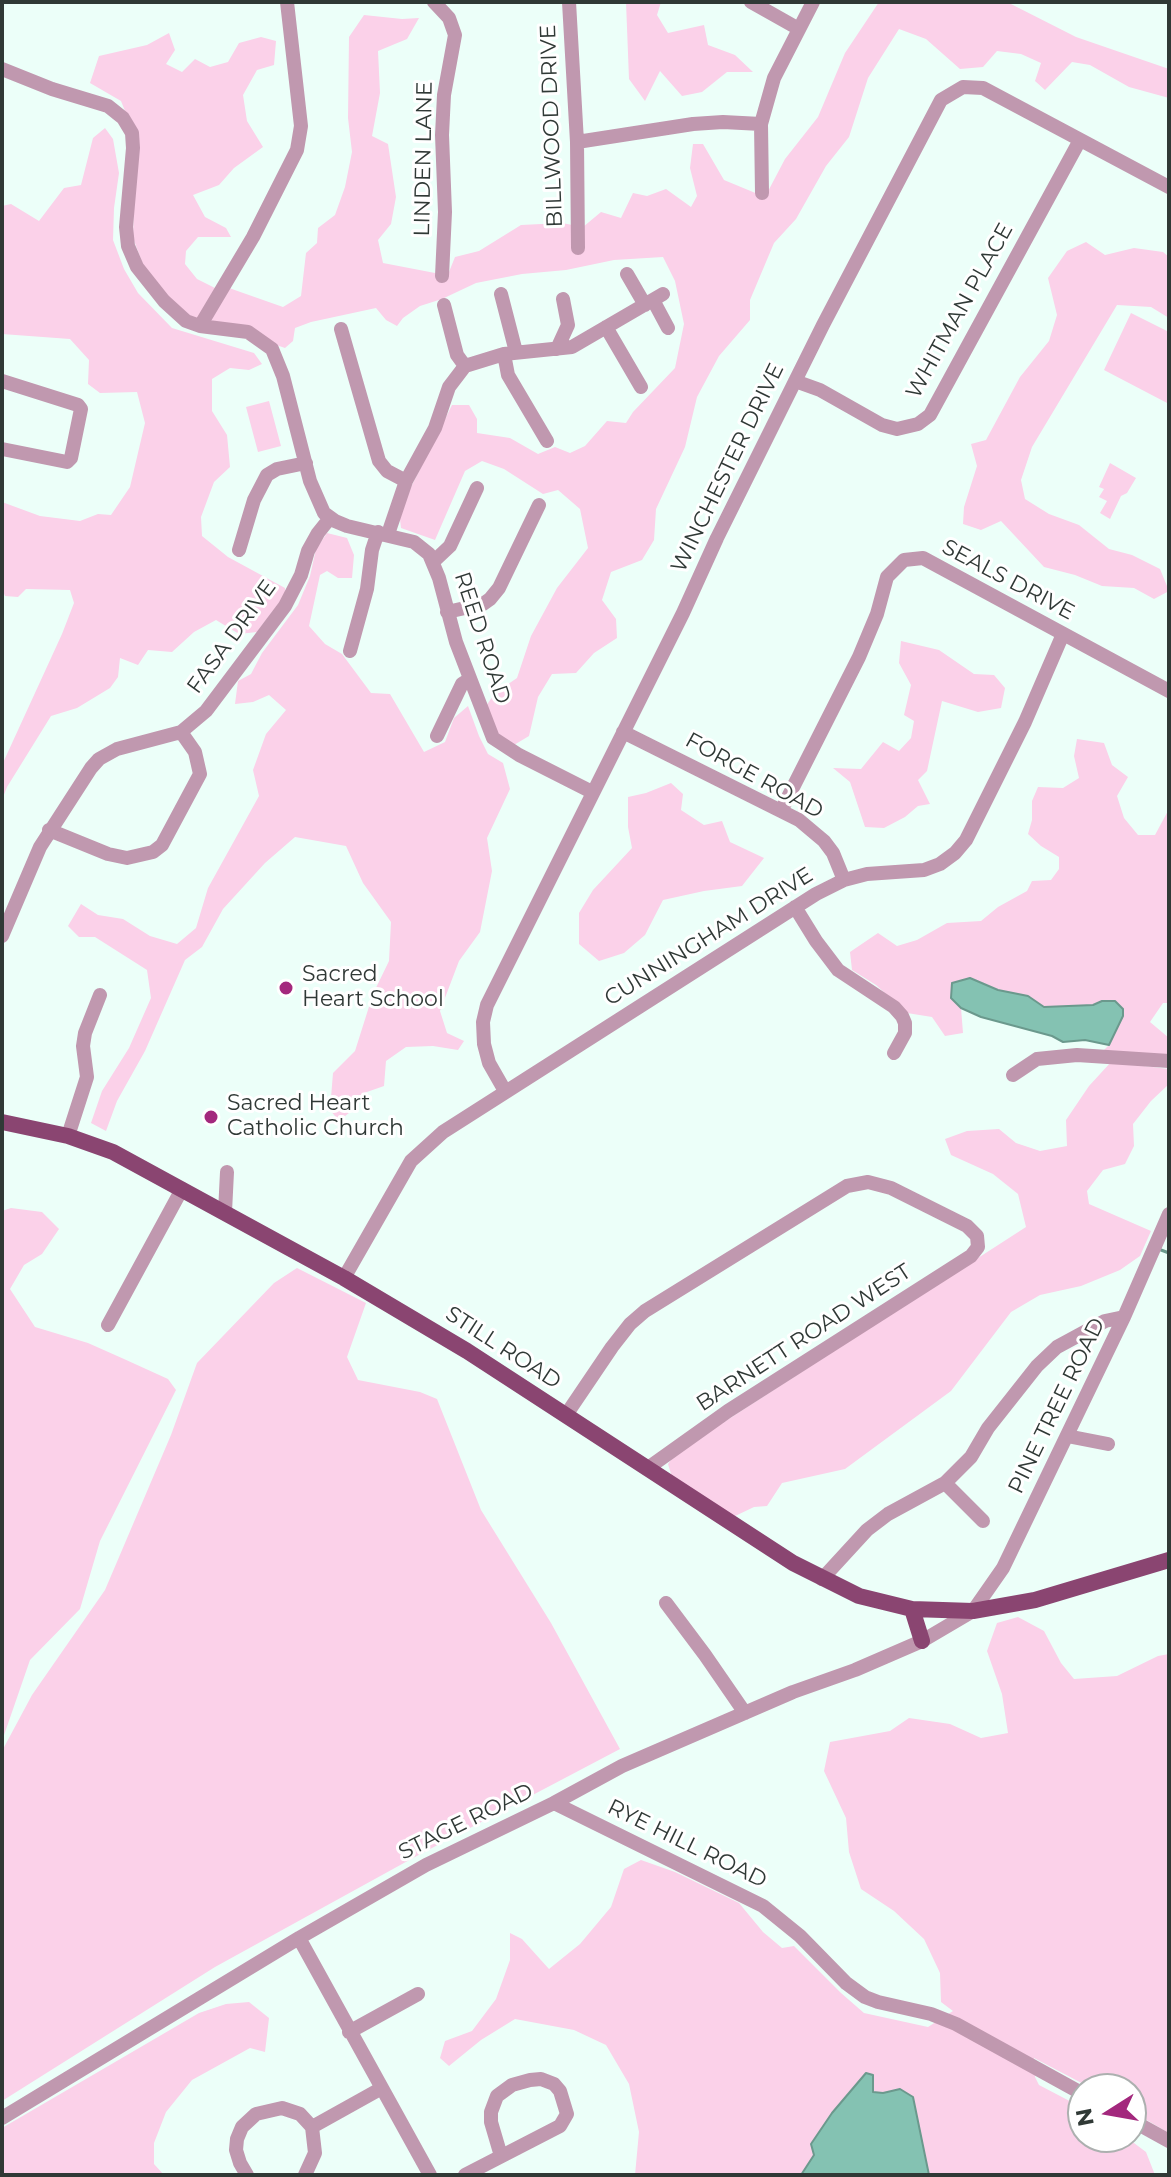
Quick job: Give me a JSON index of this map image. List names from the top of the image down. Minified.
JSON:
{"streets":{"main road":["STILL ROAD"],"street":["BILLWOOD DRIVE","LINDEN LANE","WHITMAN PLACE","WINCHESTER DRIVE","SEALS DRIVE","FASA DRIVE","REED ROAD","FORGE ROAD","CUNNINGHAM DRIVE","BARNETT ROAD WEST","PINE TREE ROAD","STAGE ROAD","RYE HILL ROAD"]},"crossings":[["WHITMAN PLACE","WINCHESTER DRIVE"],["WINCHESTER DRIVE","REED ROAD"],["WINCHESTER DRIVE","FORGE ROAD"],["WINCHESTER DRIVE","CUNNINGHAM DRIVE"],["SEALS DRIVE","FORGE ROAD"],["SEALS DRIVE","CUNNINGHAM DRIVE"],["FASA DRIVE","REED ROAD"],["FORGE ROAD","CUNNINGHAM DRIVE"],["CUNNINGHAM DRIVE","STILL ROAD"],["BARNETT ROAD WEST","STILL ROAD"],["STILL ROAD","PINE TREE ROAD"],["STILL ROAD","STAGE ROAD"],["PINE TREE ROAD","STAGE ROAD"],["STAGE ROAD","RYE HILL ROAD"]],"places":["Sacred Heart School","Sacred Heart Catholic Church"],"north":"left"}
